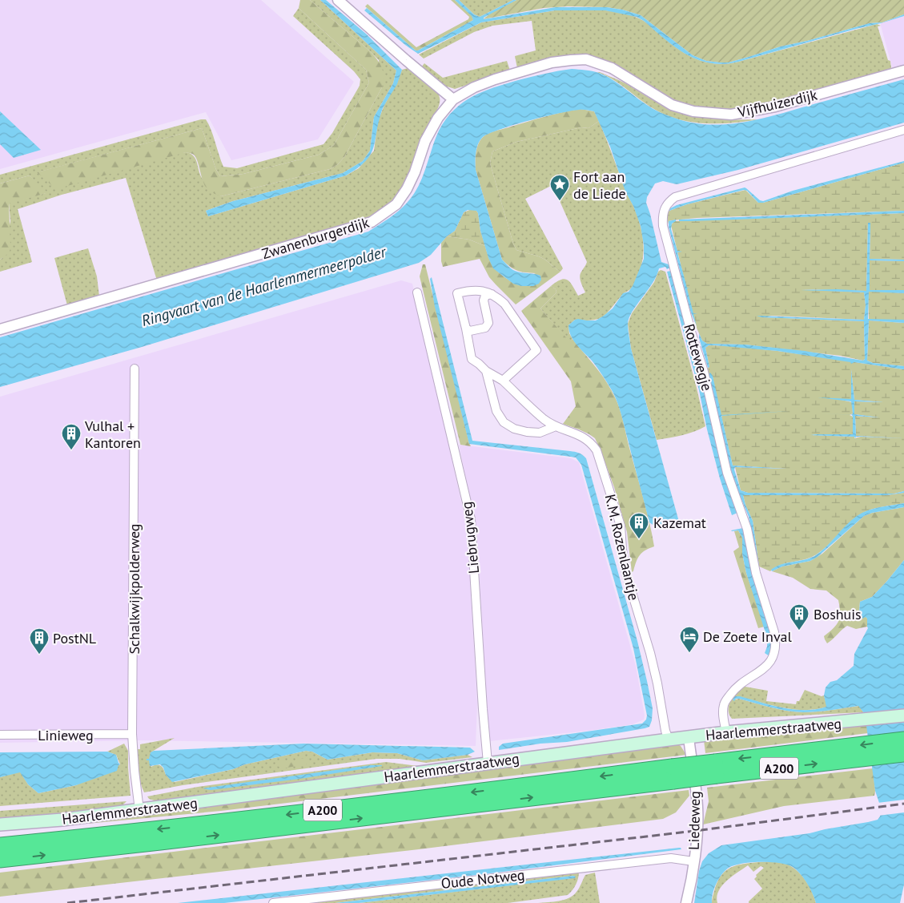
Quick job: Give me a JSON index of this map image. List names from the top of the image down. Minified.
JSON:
{"streets":{"highway":["A200"],"main road":["Haarlemmerstraatweg"],"street":["Vijfhuizerdijk","Zwanenburgerdijk","Rottewegje","Liebrugweg","K.M. Rozenlaantje","Schalkwijkpolderweg","Linieweg","Liedeweg","Oude Notweg"]},"crossings":[["Vijfhuizerdijk","Zwanenburgerdijk"],["Rottewegje","Haarlemmerstraatweg"],["Liebrugweg","Haarlemmerstraatweg"],["K.M. Rozenlaantje","Haarlemmerstraatweg"],["Schalkwijkpolderweg","Haarlemmerstraatweg"],["Schalkwijkpolderweg","Linieweg"],["Haarlemmerstraatweg","Liedeweg"],["Liedeweg","Oude Notweg"]],"water":["Ringvaart van de Haarlemmermeerpolder"],"places":{"place":["Fort aan de Liede"],"building":["Vulhal + Kantoren","Kazemat","Boshuis","PostNL"],"hotel":["De Zoete Inval"]}}
